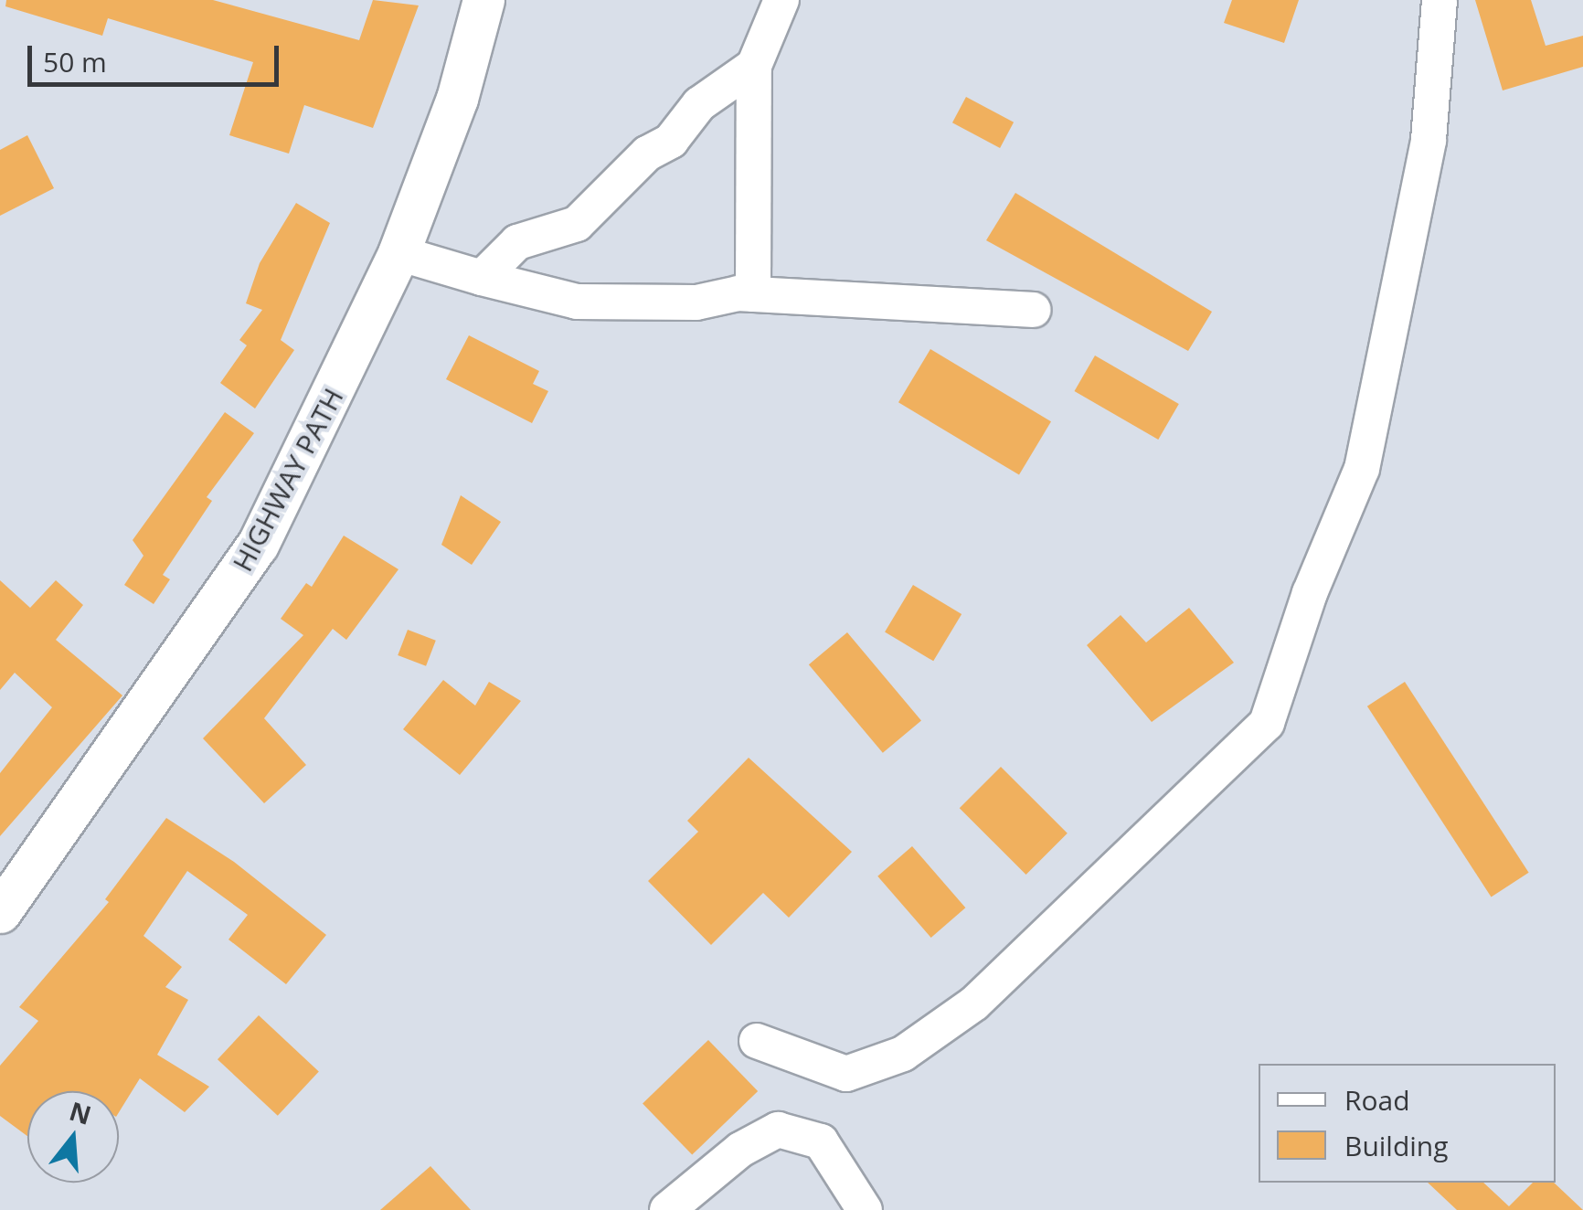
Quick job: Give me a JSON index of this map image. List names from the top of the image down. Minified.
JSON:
{"streets":{"street":["HIGHWAY PATH"]},"legend":["Road","Building"],"scale_bar":"50 m","north":"top"}
